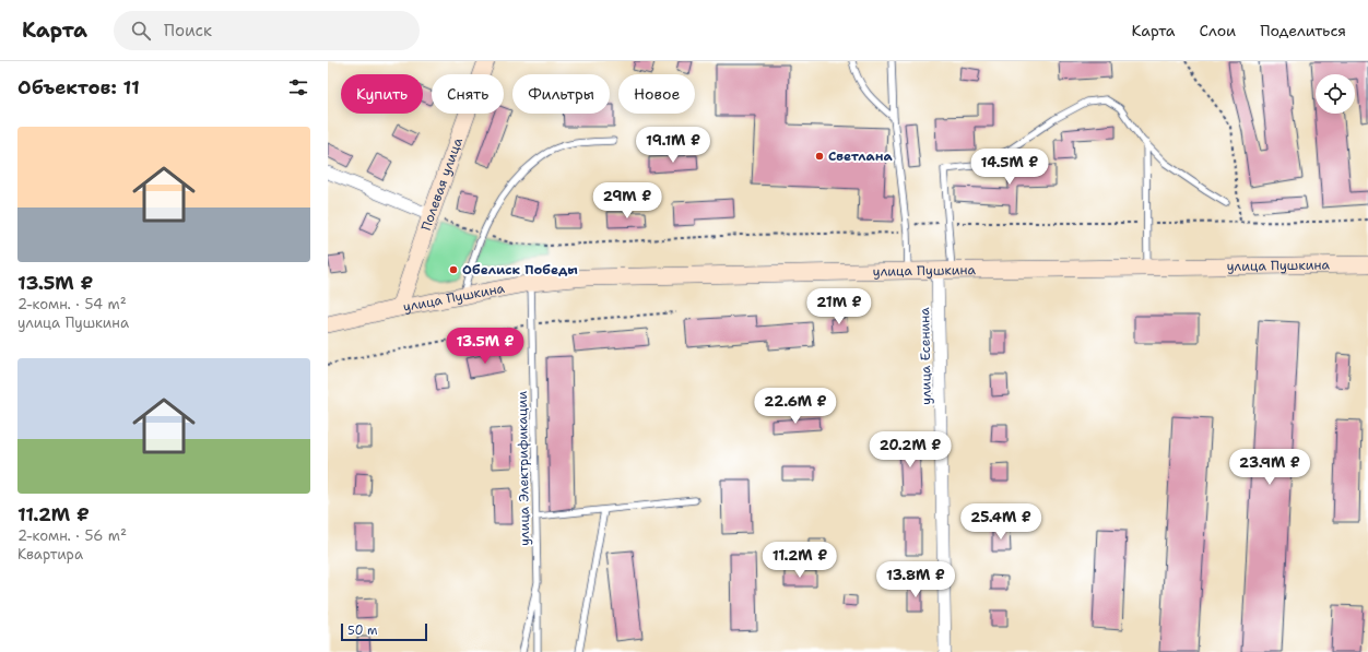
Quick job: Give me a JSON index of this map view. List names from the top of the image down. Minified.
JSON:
{"streets":{"main road":["Полевая улица","улица Пушкина"],"street":["улица Есенина"],"lane":["улица Электрификации"]},"crossings":[["Полевая улица","улица Пушкина"],["улица Пушкина","улица Есенина"],["улица Пушкина","улица Электрификации"]],"places":["Светлана","Обелиск Победы"],"scale_bar":"50 m","page":{"header":"Карта","search":"Поиск","nav":["Карта","Слои","Поделиться"],"heading":"Объектов: 11","chip":["Купить","Снять","Фильтры","Новое"],"list":[{"name":"13.5M ₽","note":"2-комн. · 54 m² · улица Пушкина"},{"name":"11.2M ₽","note":"2-комн. · 56 m² · Квартира"}],"price":["19.1M ₽","14.5M ₽","29M ₽","21M ₽","13.5M ₽","22.6M ₽","20.2M ₽","23.9M ₽","25.4M ₽","11.2M ₽","13.8M ₽"],"scale":"50 m"}}
